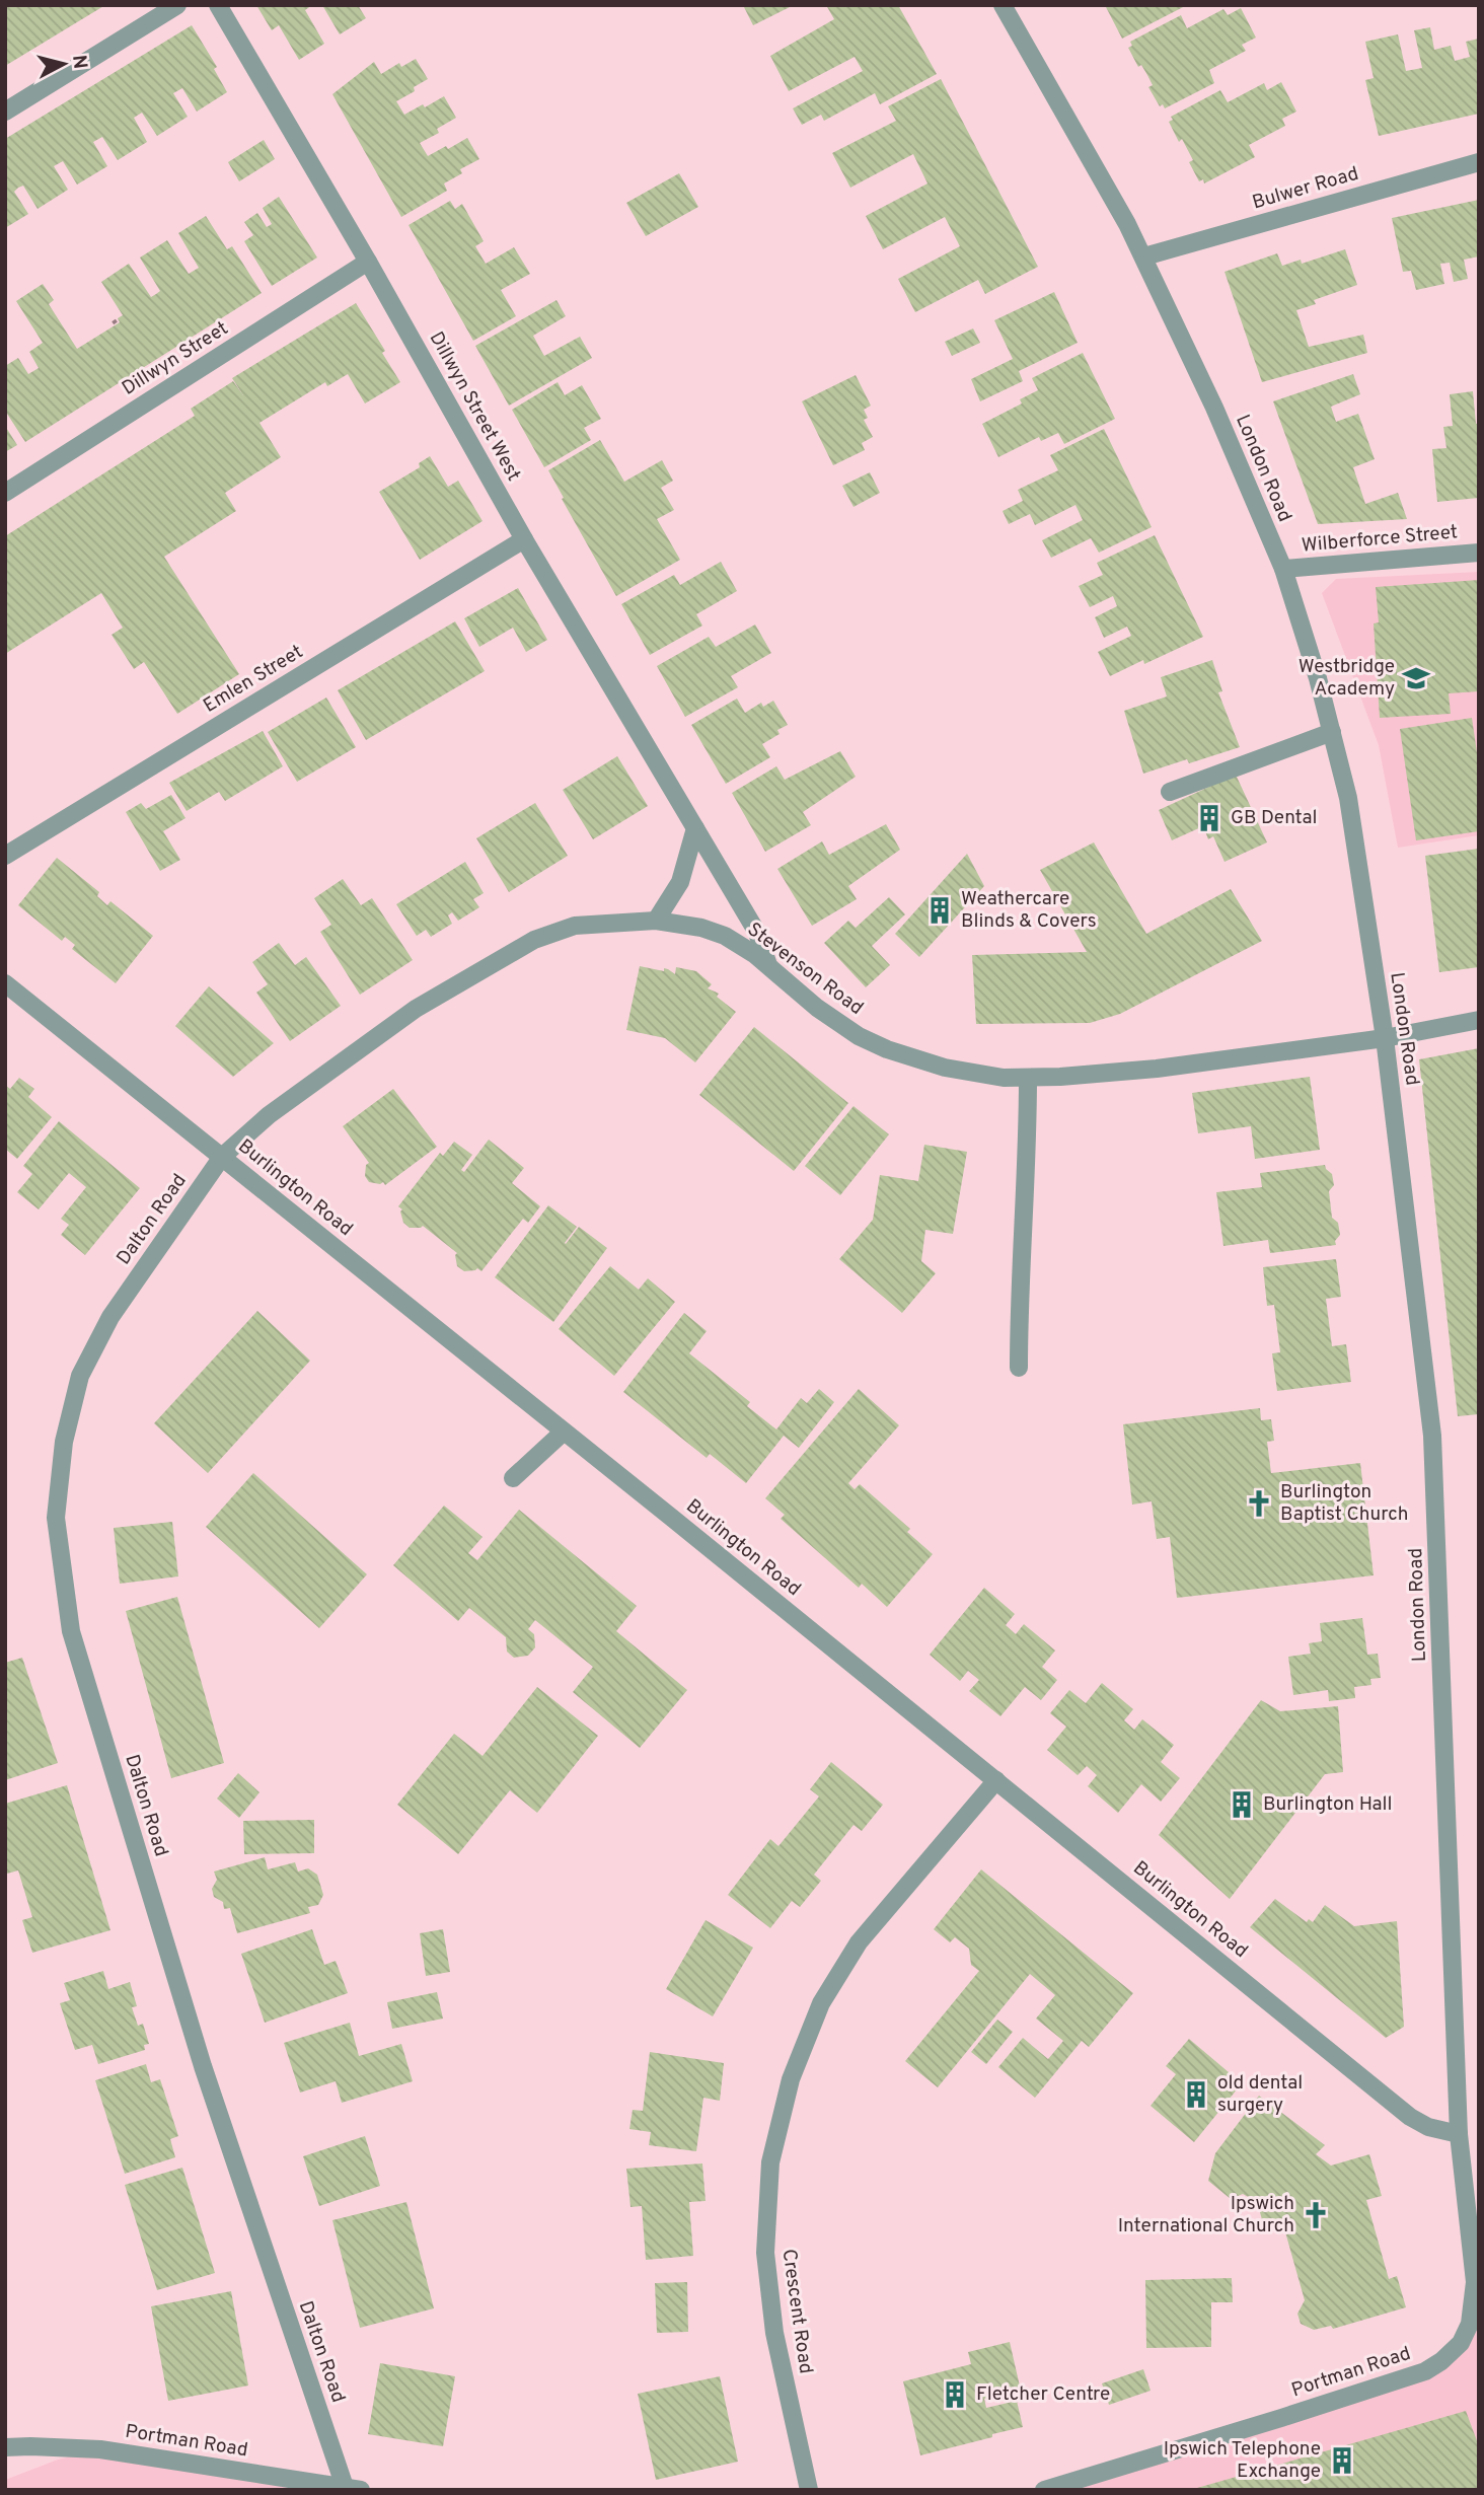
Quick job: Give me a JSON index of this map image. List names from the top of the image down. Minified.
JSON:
{"streets":{"street":["Bulwer Road","Dillwyn Street","Dillwyn Street West","London Road","Wilberforce Street","Emlen Street","Stevenson Road","Burlington Road","Dalton Road","Crescent Road","Portman Road"]},"crossings":[["Bulwer Road","London Road"],["Dillwyn Street","Dillwyn Street West"],["Dillwyn Street West","Emlen Street"],["Dillwyn Street West","Stevenson Road"],["London Road","Wilberforce Street"],["London Road","Stevenson Road"],["London Road","Burlington Road"],["London Road","Portman Road"],["Stevenson Road","Burlington Road"],["Stevenson Road","Dalton Road"],["Burlington Road","Dalton Road"],["Burlington Road","Crescent Road"],["Burlington Road","Portman Road"],["Dalton Road","Portman Road"]],"places":{"school or university":["Westbridge Academy"],"building":["GB Dental","Weathercare Blinds & Covers","Burlington Hall","old dental surgery","Fletcher Centre","Ipswich Telephone Exchange"],"church":["Burlington Baptist Church","Ipswich International Church"]},"north":"right"}
